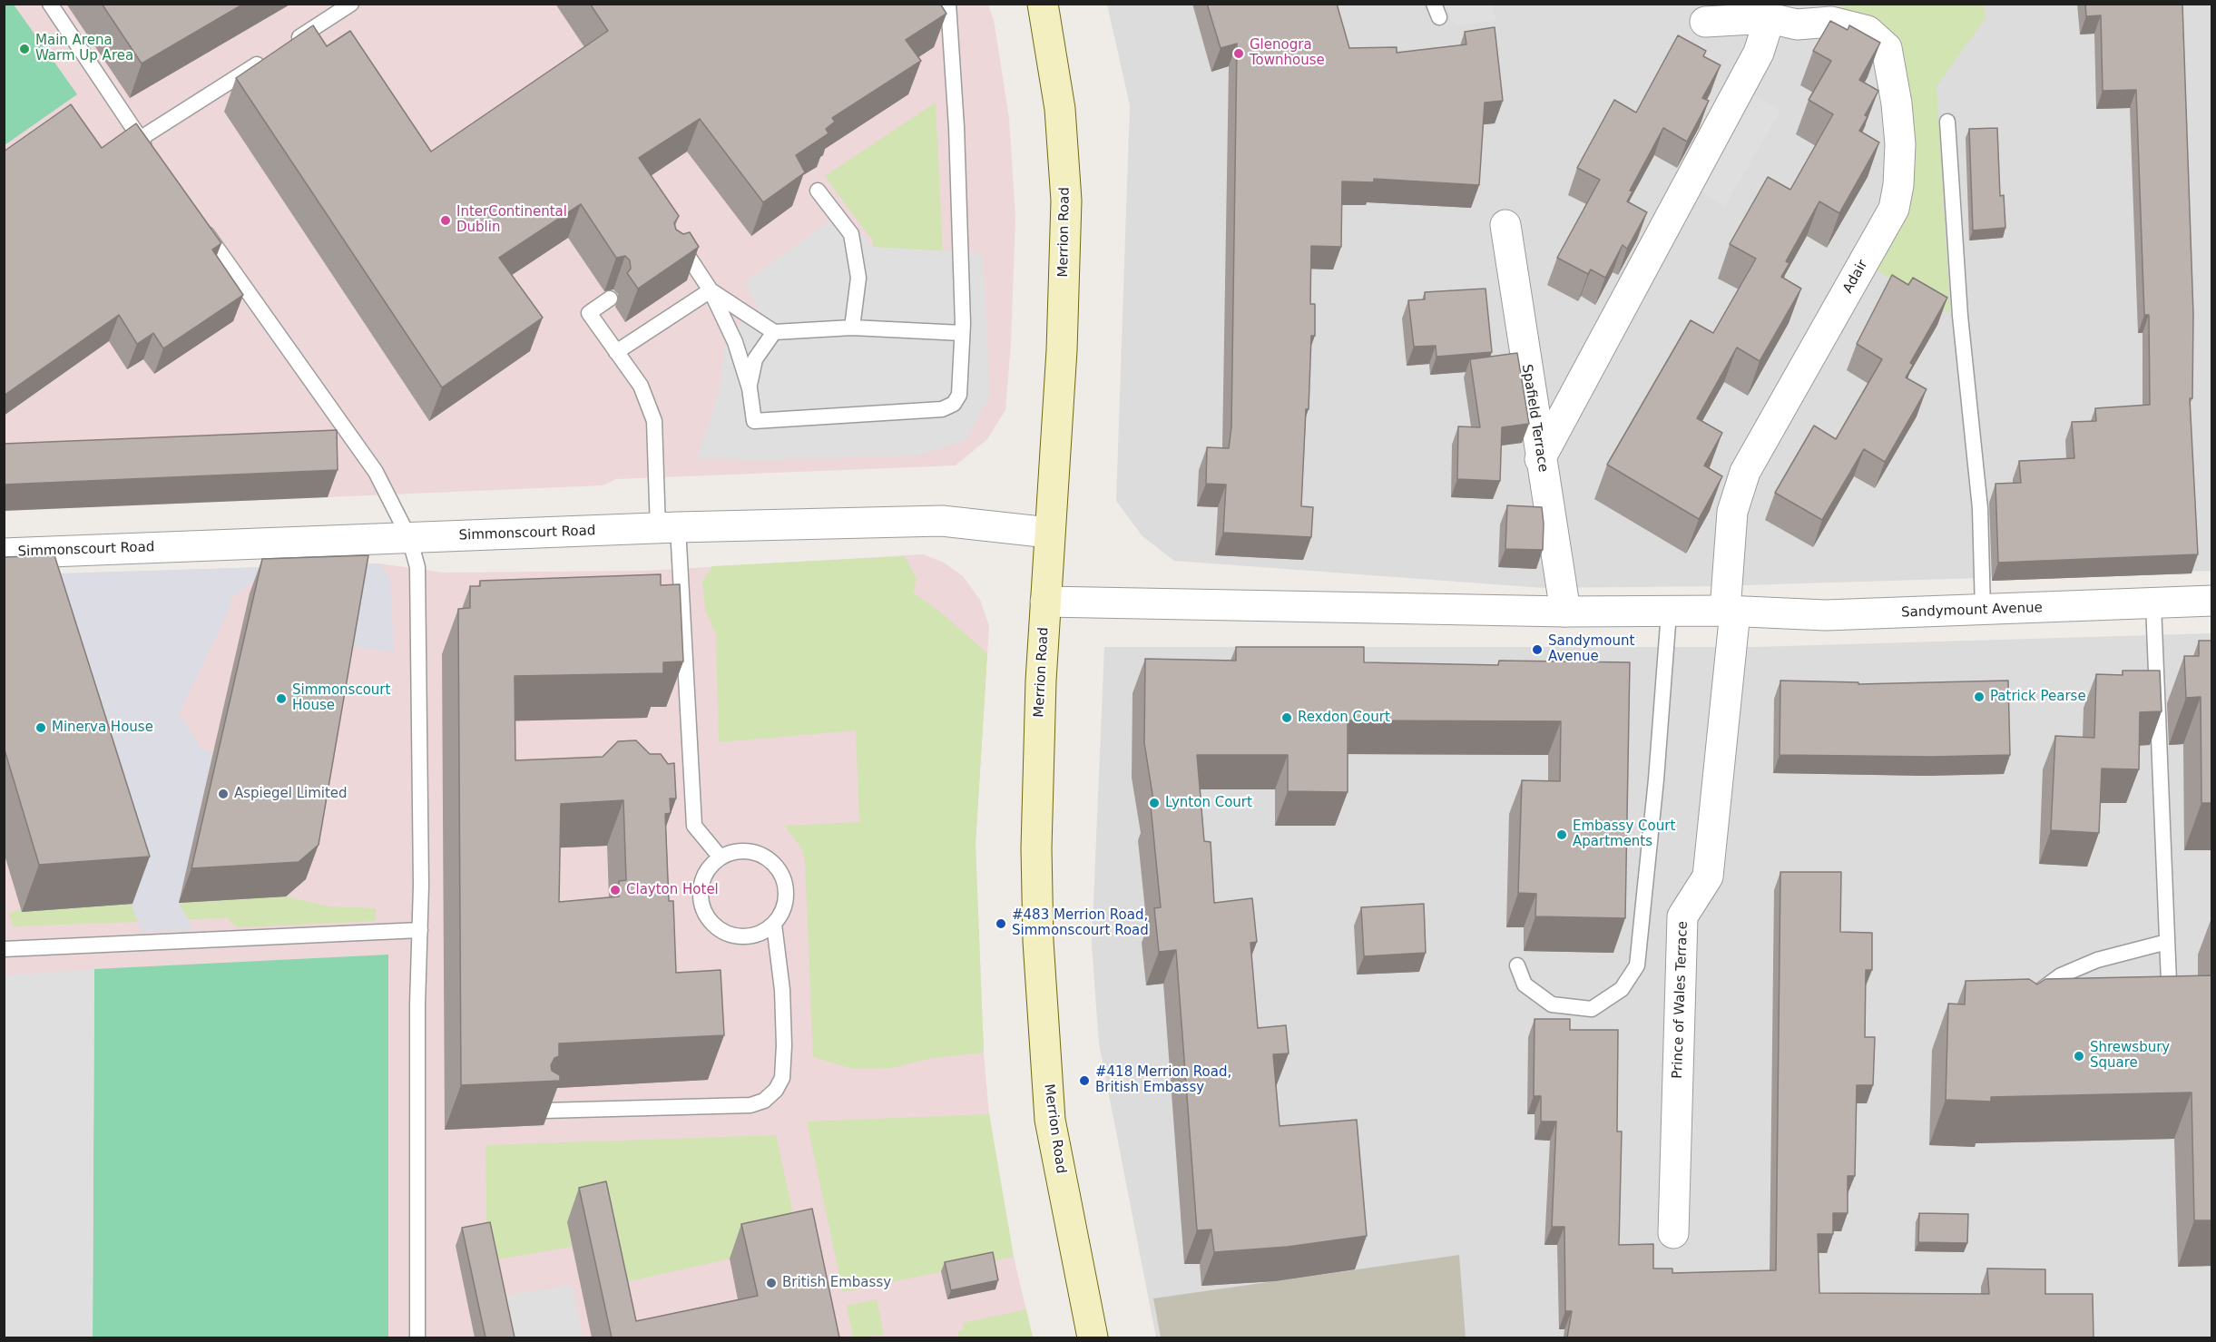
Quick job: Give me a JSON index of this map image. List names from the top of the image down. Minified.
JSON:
{"streets":{"main road":["Merrion Road"],"street":["Adair","Spafield Terrace","Simmonscourt Road","Sandymount Avenue","Prince of Wales Terrace"]},"crossings":[["Merrion Road","Simmonscourt Road"],["Merrion Road","Sandymount Avenue"],["Adair","Sandymount Avenue"],["Adair","Prince of Wales Terrace"],["Spafield Terrace","Sandymount Avenue"],["Sandymount Avenue","Prince of Wales Terrace"]],"places":["Main Arena Warm Up Area","Glenogra Townhouse","InterContinental Dublin","Sandymount Avenue","Patrick Pearse","Simmonscourt House","Rexdon Court","Minerva House","Aspiegel Limited","Lynton Court","Embassy Court Apartments","Clayton Hotel","#483 Merrion Road, Simmonscourt Road","Shrewsbury Square","#418 Merrion Road, British Embassy","British Embassy"]}
